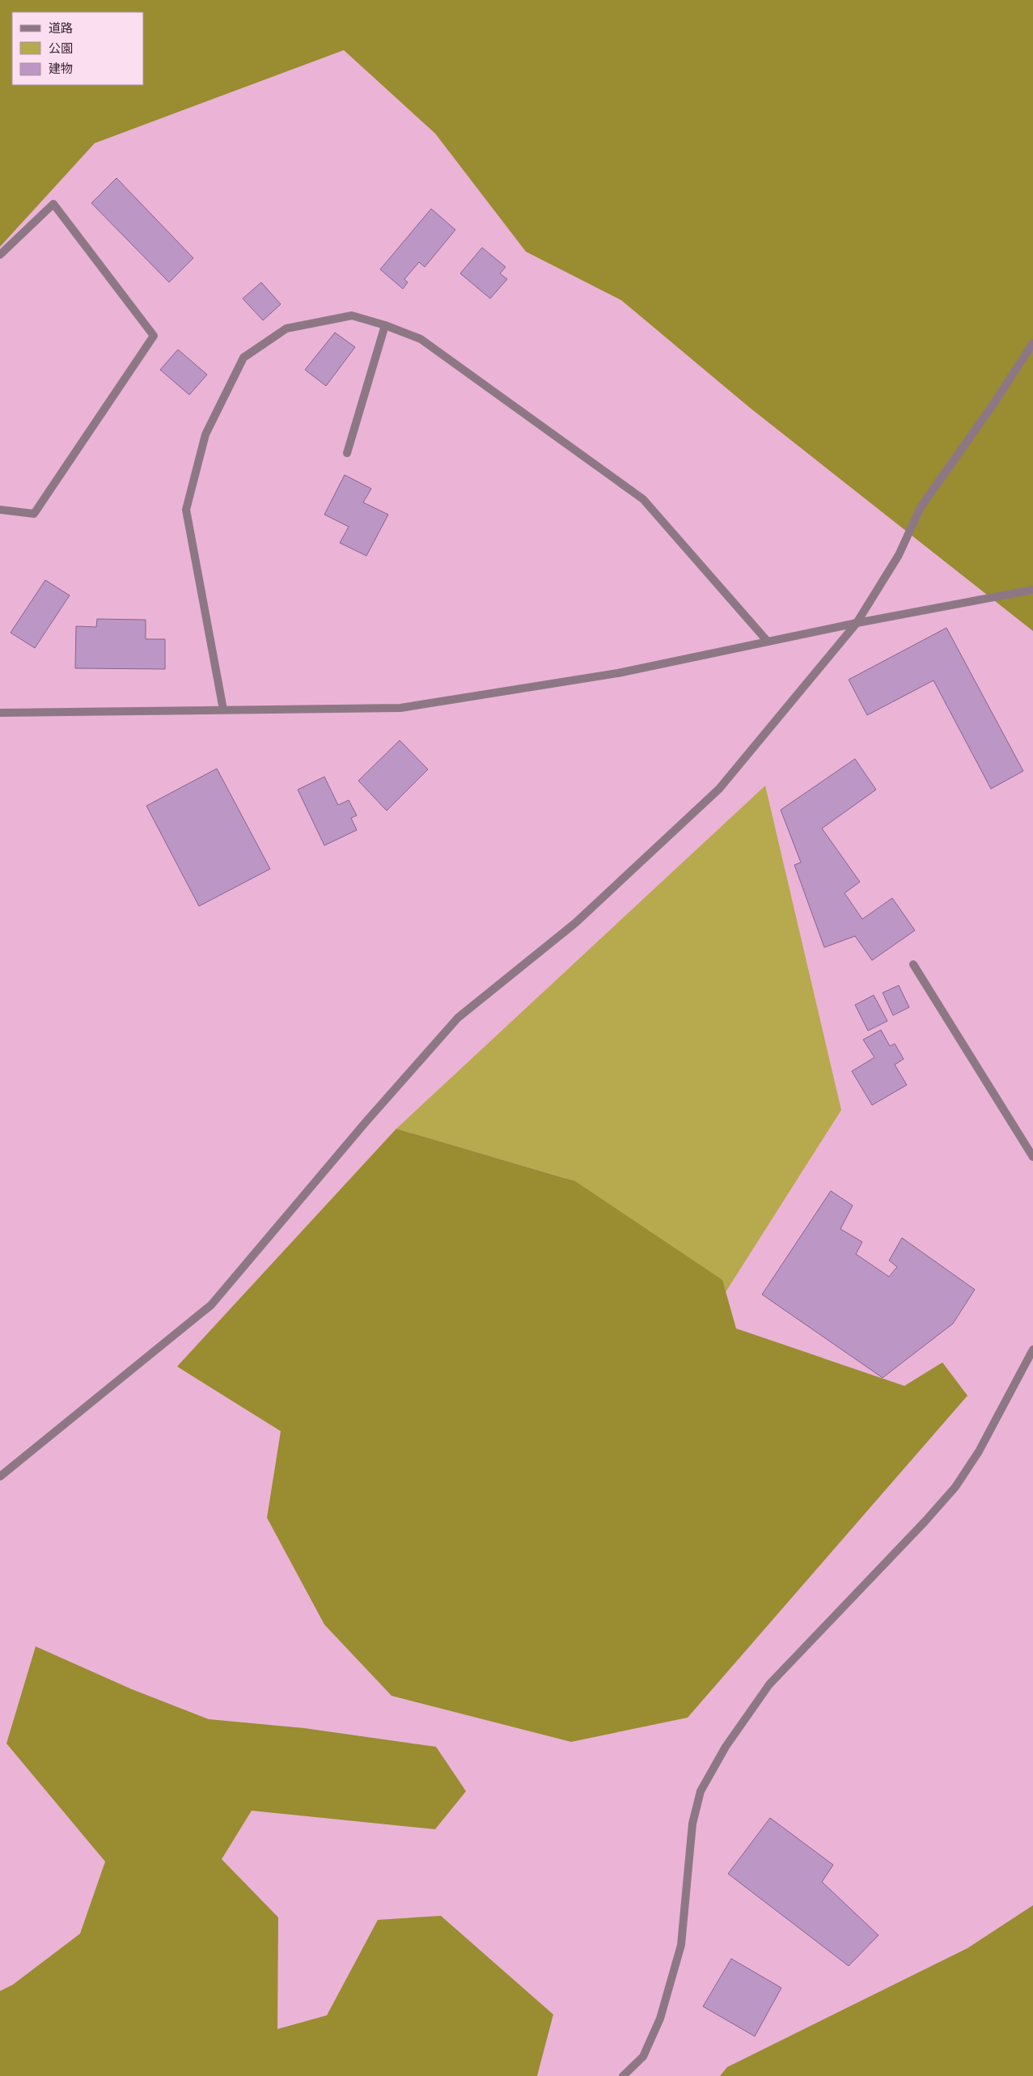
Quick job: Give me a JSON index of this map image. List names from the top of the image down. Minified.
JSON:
{"legend":["道路","公園","建物"]}
